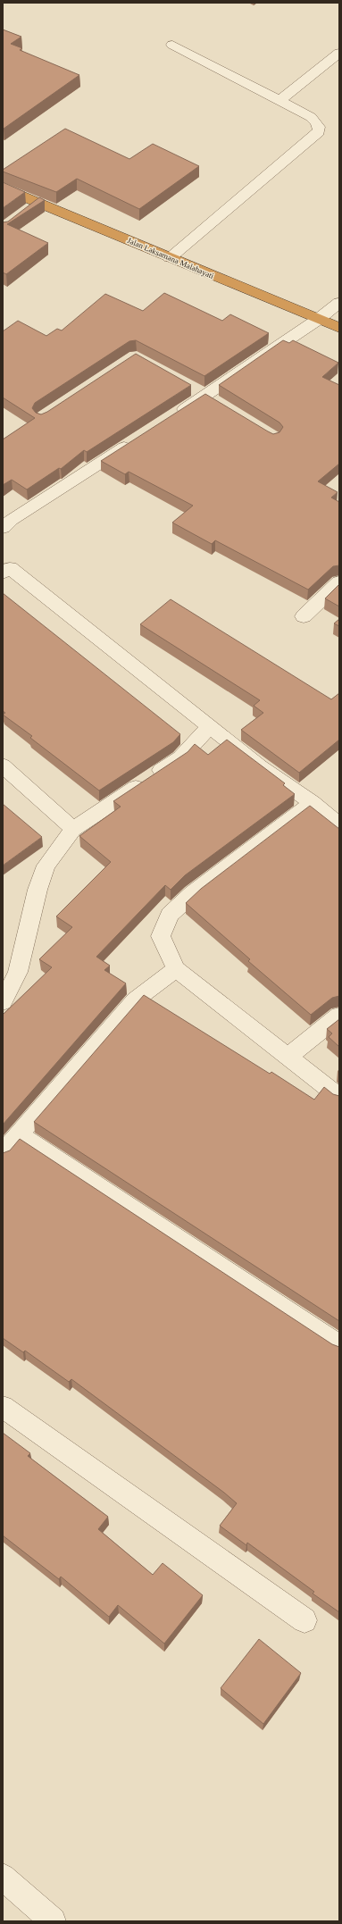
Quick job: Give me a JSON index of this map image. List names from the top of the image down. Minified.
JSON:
{"streets":{"highway":["Jalan Laksamana Malahayati"]}}
